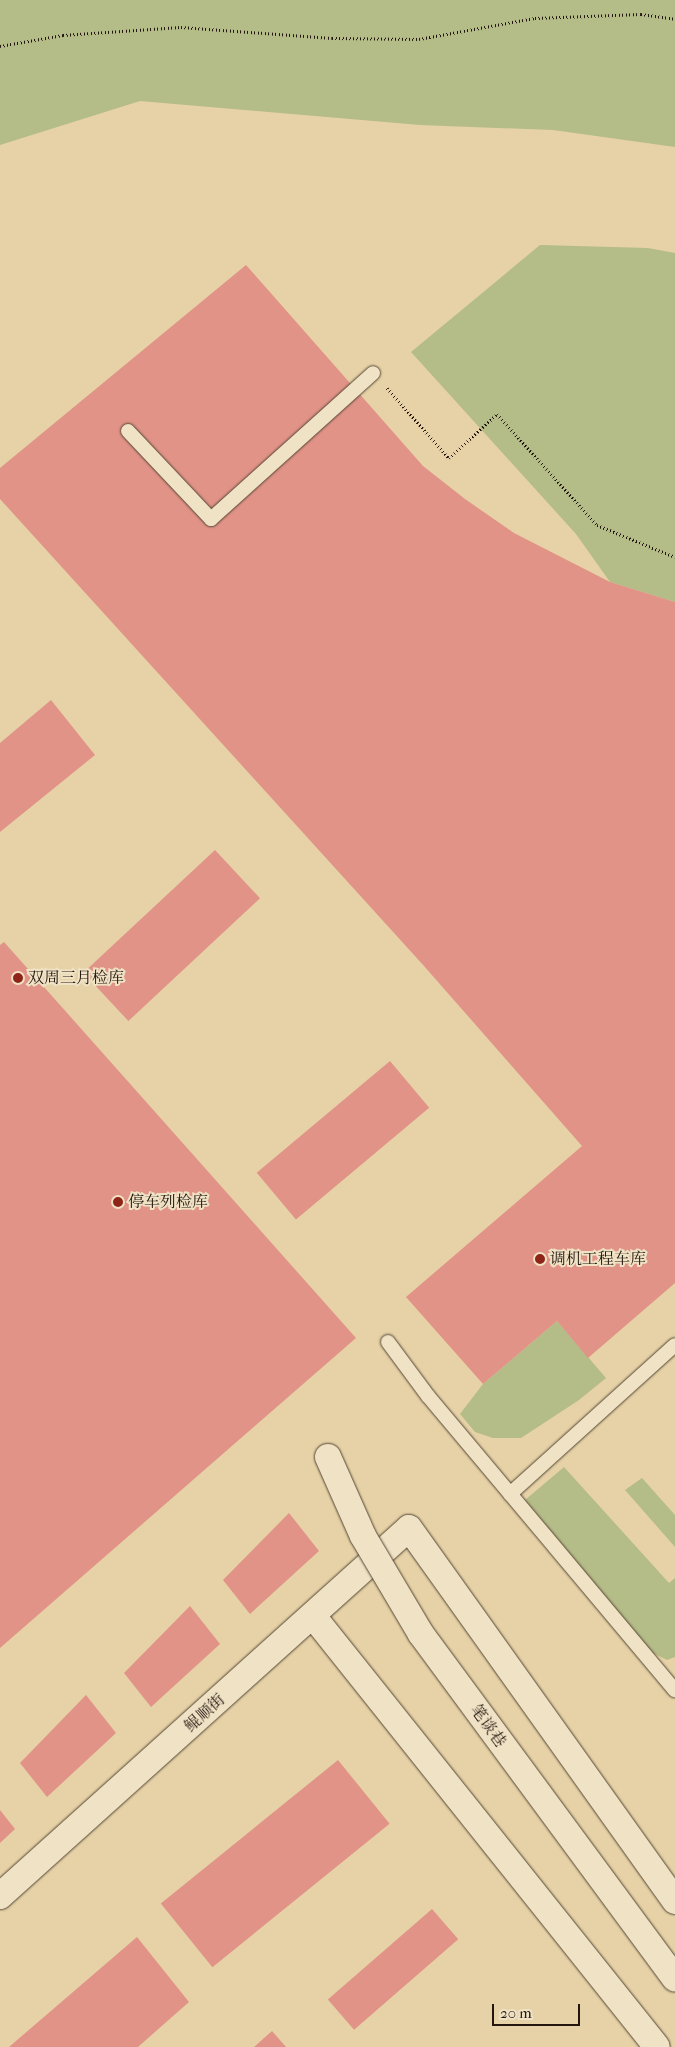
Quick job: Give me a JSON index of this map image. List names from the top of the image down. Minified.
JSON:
{"streets":{"street":["鲲顺街","笔谈巷"]},"places":["双周三月检库","停车列检库","调机工程车库"],"scale_bar":"20 m"}
